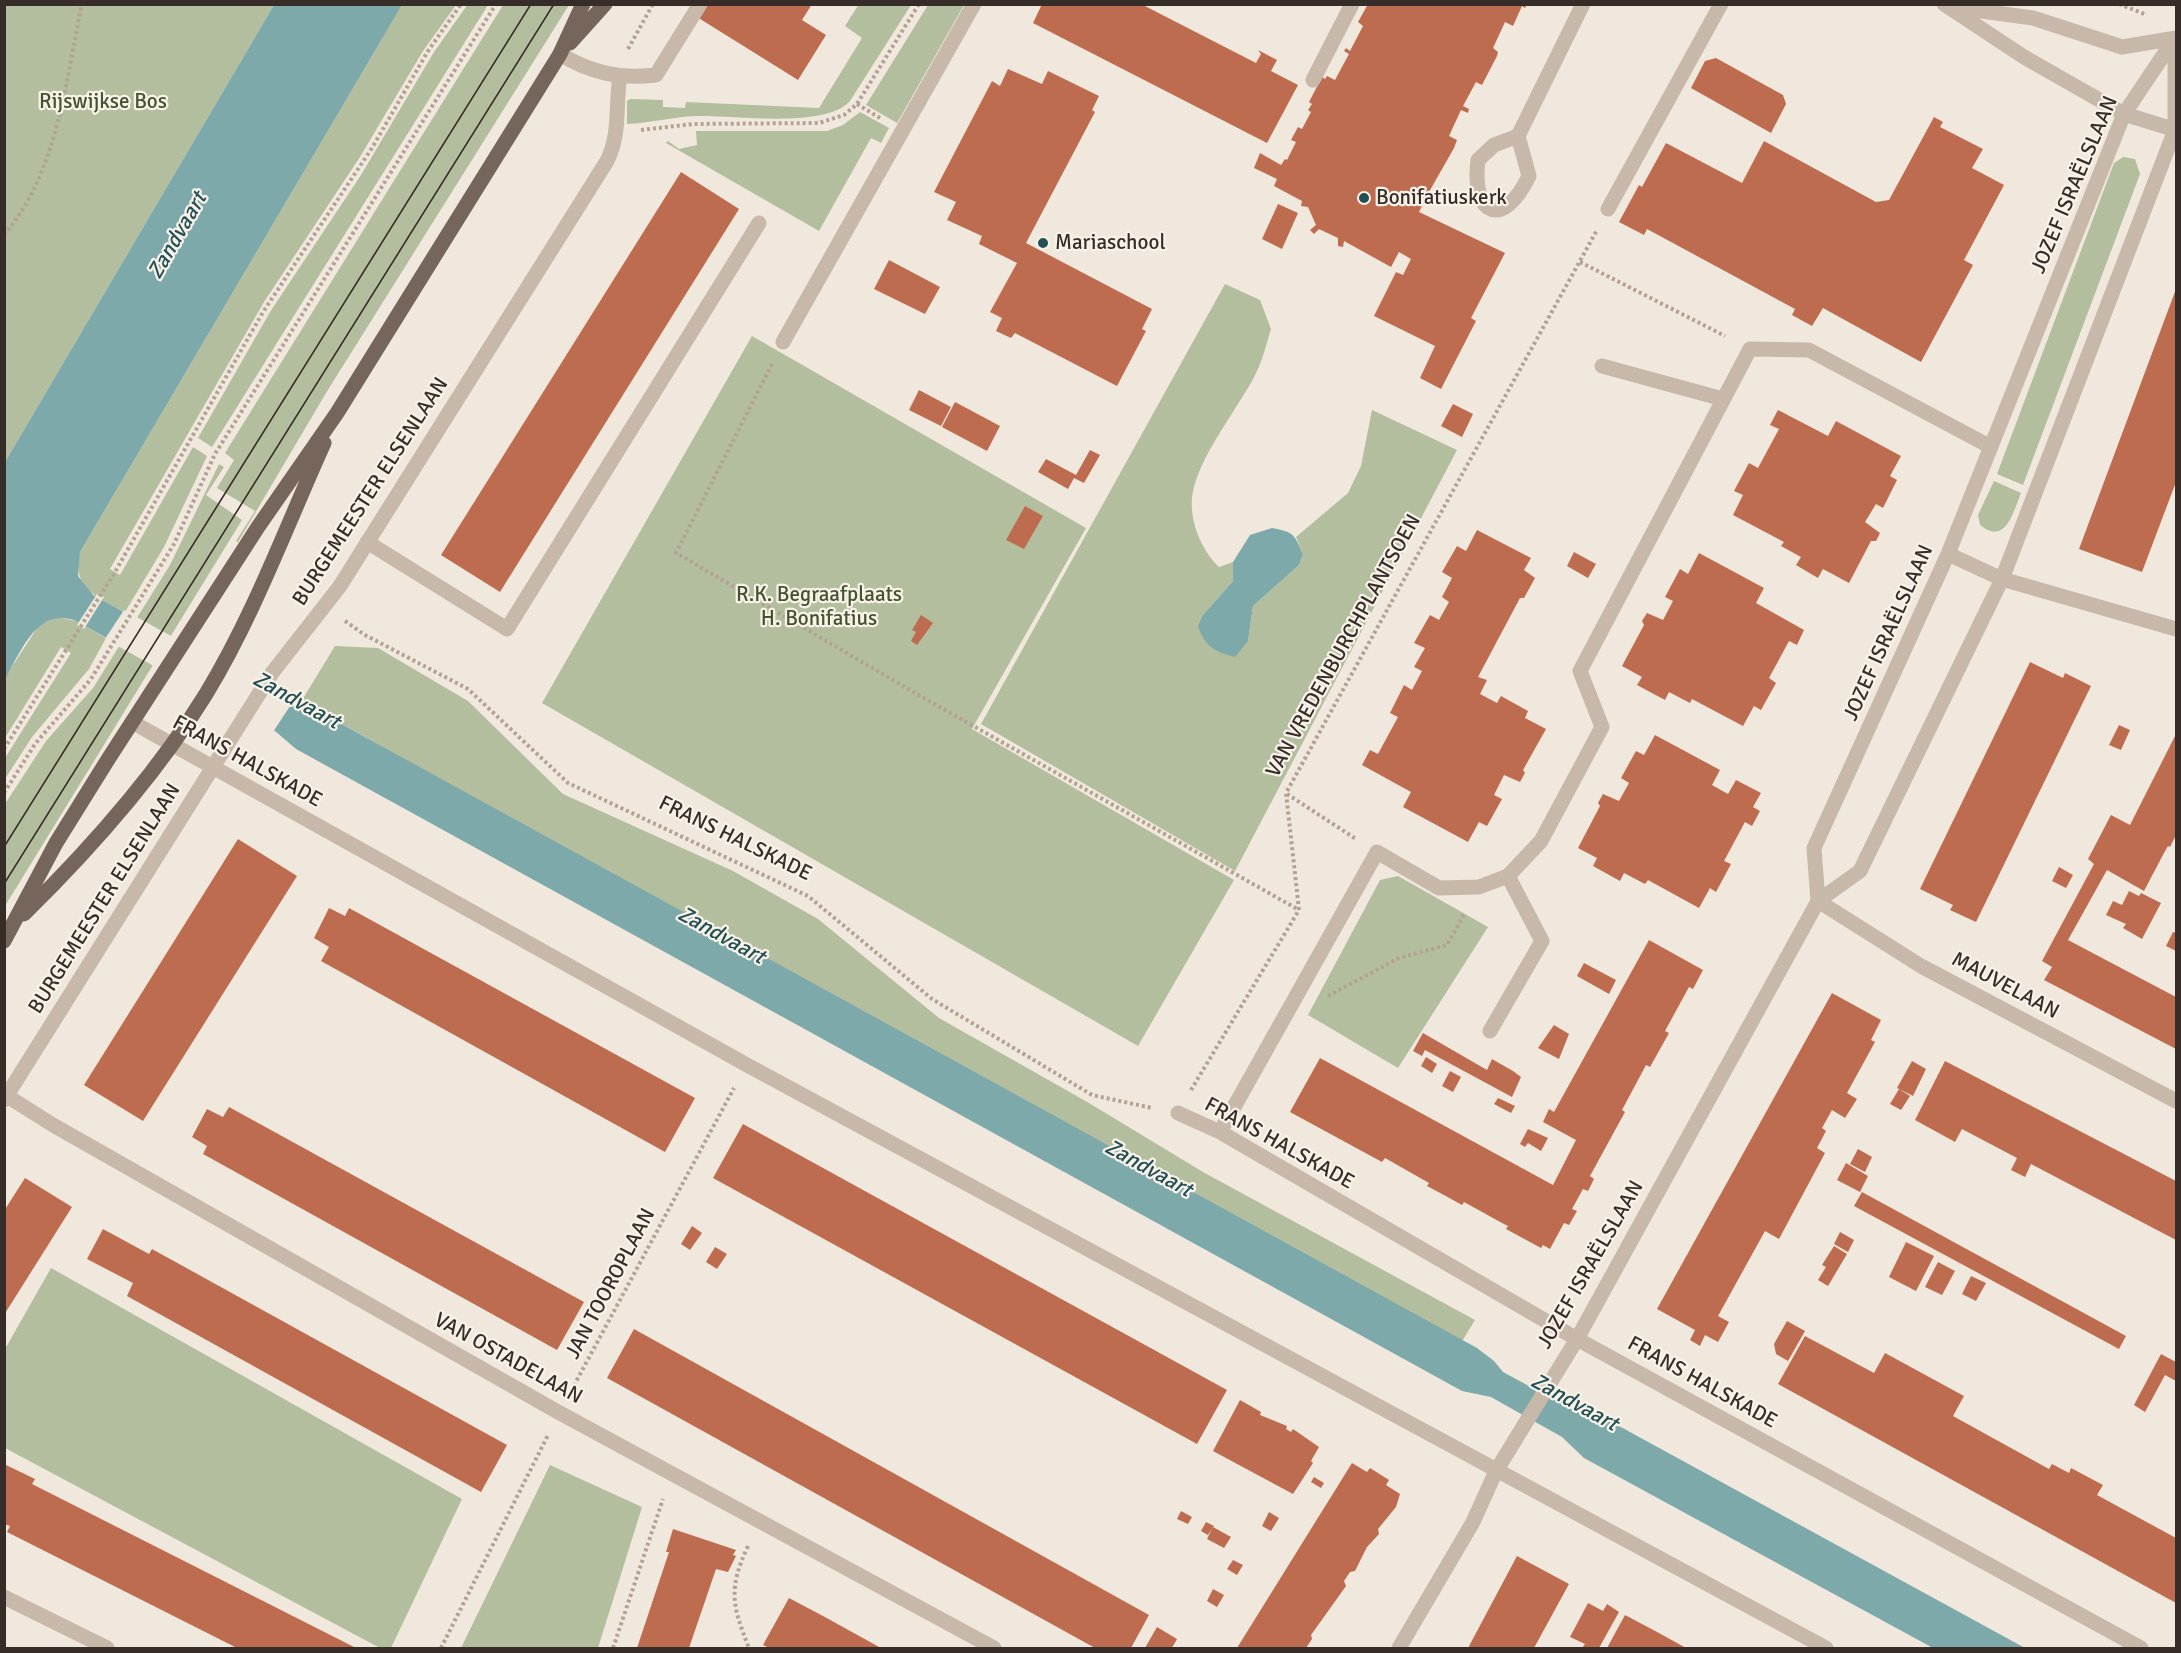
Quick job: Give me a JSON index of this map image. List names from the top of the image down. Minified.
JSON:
{"streets":{"main road":["BURGEMEESTER ELSENLAAN"],"street":["JOZEF ISRAËLSLAAN","FRANS HALSKADE","MAUVELAAN","VAN OSTADELAAN"],"path":["VAN VREDENBURCHPLANTSOEN","JAN TOOROPLAAN"]},"crossings":[["JOZEF ISRAËLSLAAN","FRANS HALSKADE"],["JOZEF ISRAËLSLAAN","MAUVELAAN"],["BURGEMEESTER ELSENLAAN","FRANS HALSKADE"],["BURGEMEESTER ELSENLAAN","VAN OSTADELAAN"],["FRANS HALSKADE","JAN TOOROPLAAN"],["JAN TOOROPLAAN","VAN OSTADELAAN"]],"water":["Zandvaart"],"parks":["Rijswijkse Bos","R.K. Begraafplaats H. Bonifatius"],"places":["Bonifatiuskerk","Mariaschool"]}
